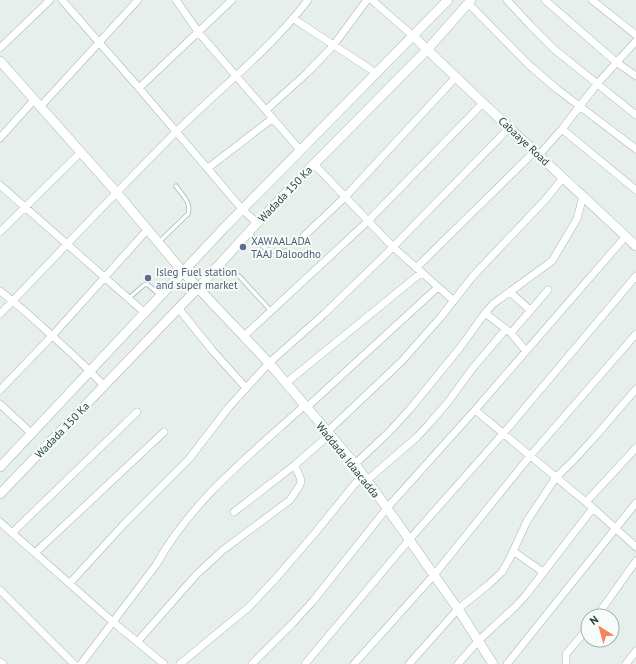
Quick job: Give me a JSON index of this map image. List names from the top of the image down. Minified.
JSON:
{"streets":{"street":["Cabaaye Road","Wadada 150 Ka","Waddada Idaacadda"]},"crossings":[["Cabaaye Road","Wadada 150 Ka"],["Wadada 150 Ka","Waddada Idaacadda"]],"places":["XAWAALADA TAAJ Daloodho","Isleg Fuel station and super market"],"north":"top left"}
